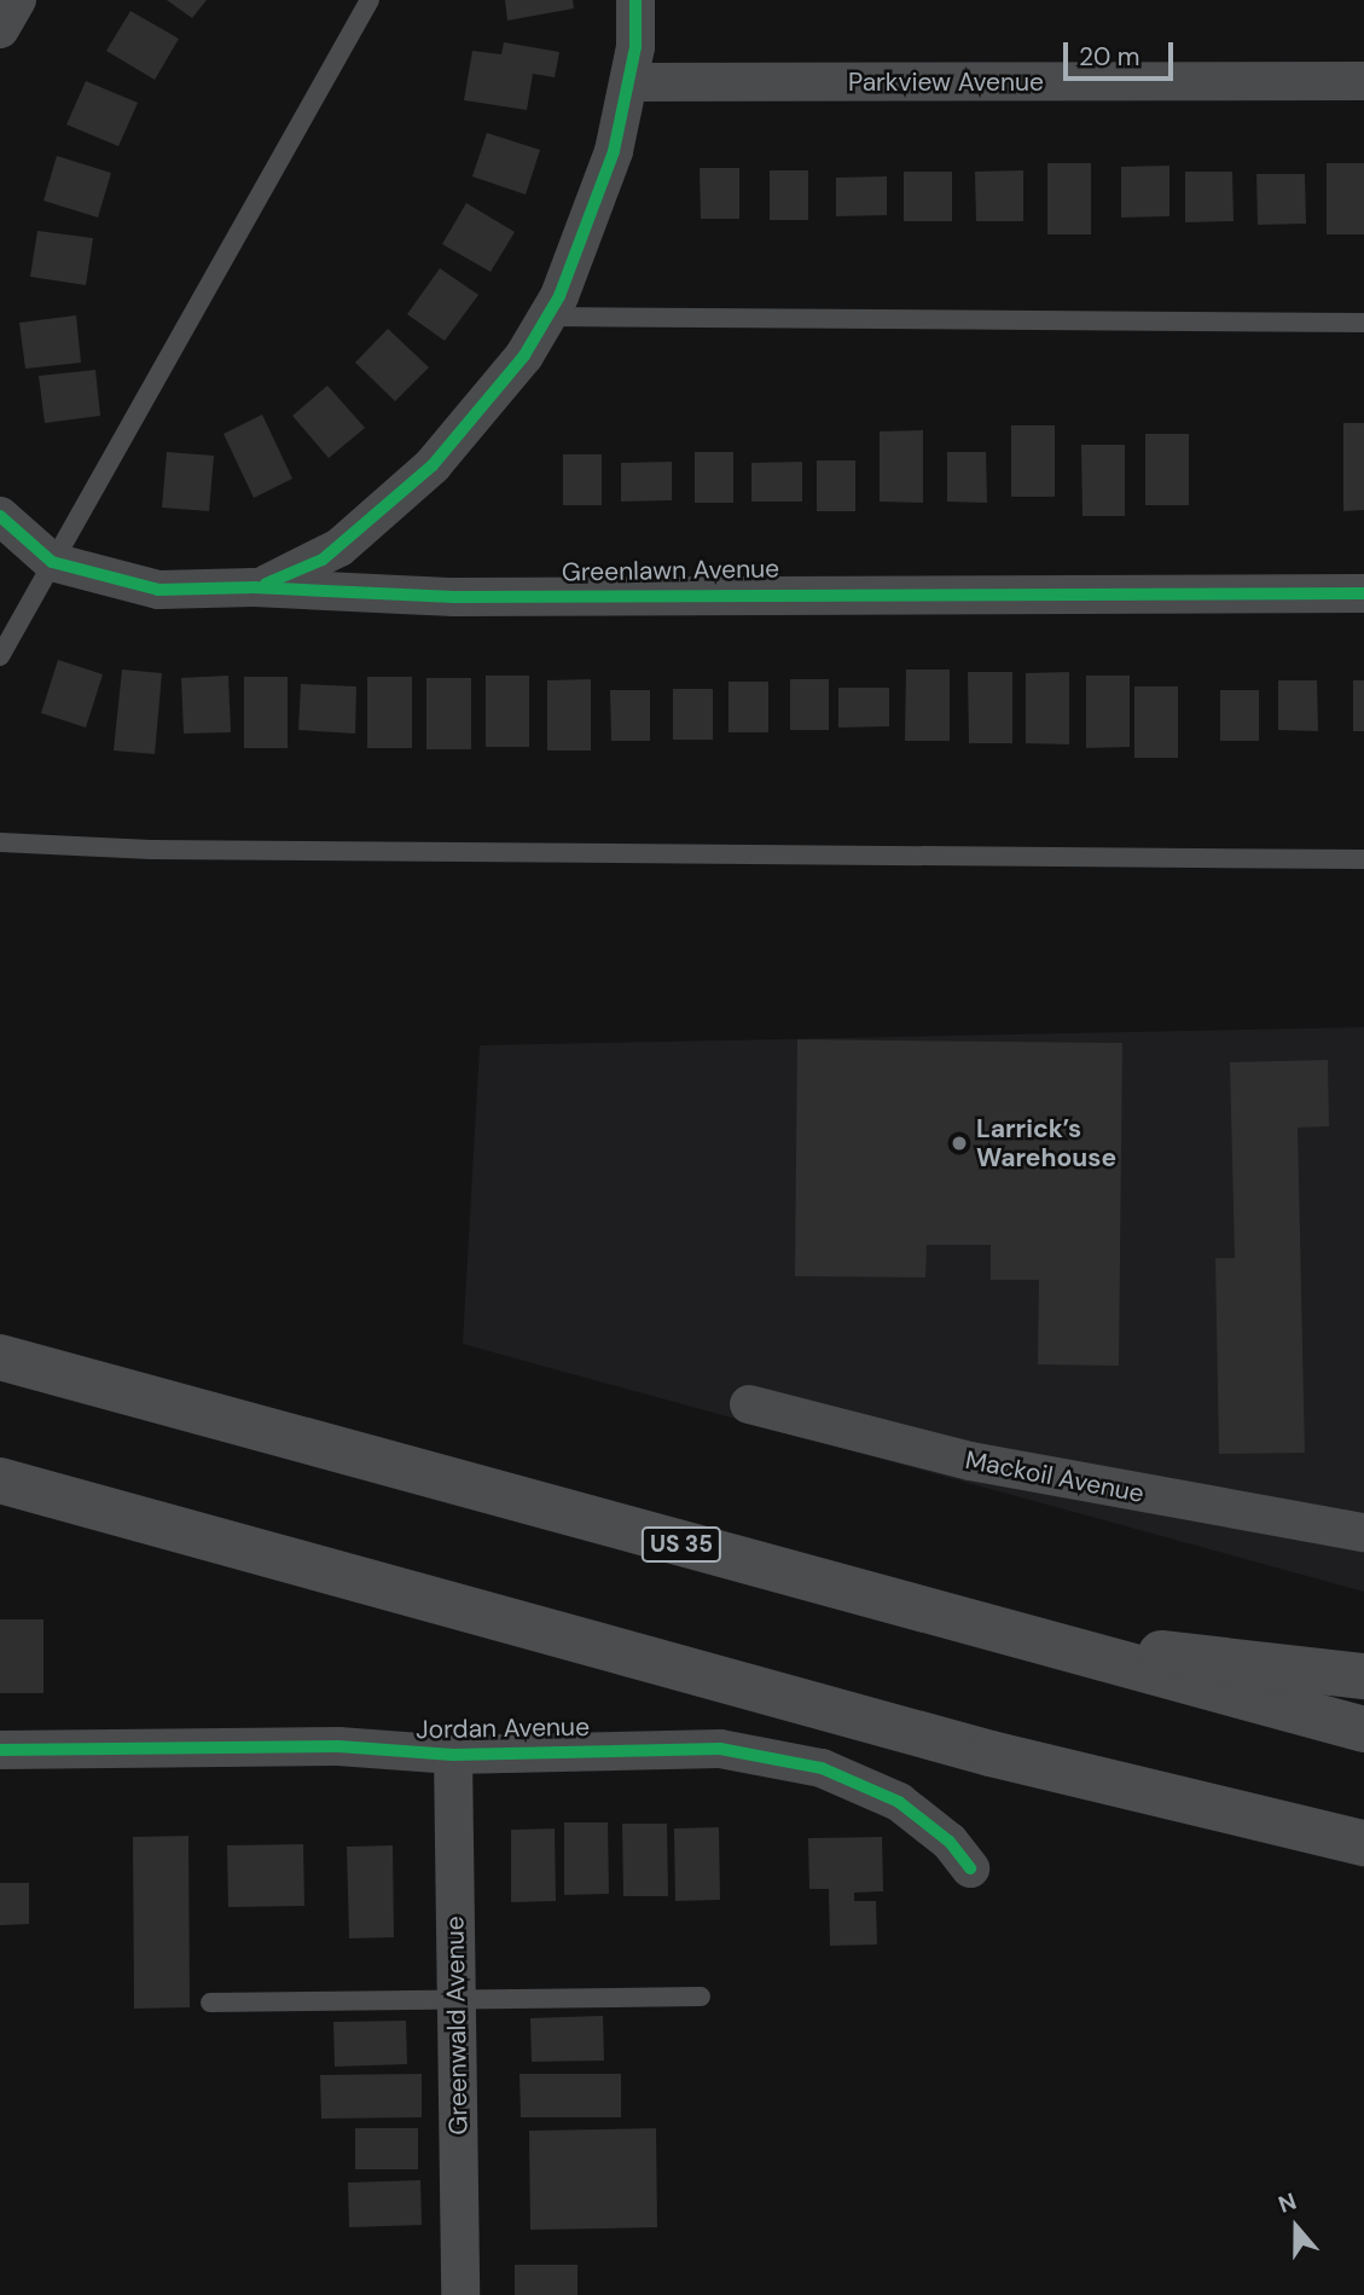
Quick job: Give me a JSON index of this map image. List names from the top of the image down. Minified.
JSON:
{"streets":{"highway":["US 35"],"street":["Parkview Avenue","Greenlawn Avenue","Mackoil Avenue","Jordan Avenue","Greenwald Avenue"]},"crossings":[["Jordan Avenue","Greenwald Avenue"]],"places":["Larrick’s Warehouse"],"scale_bar":"20 m","north":"top"}
